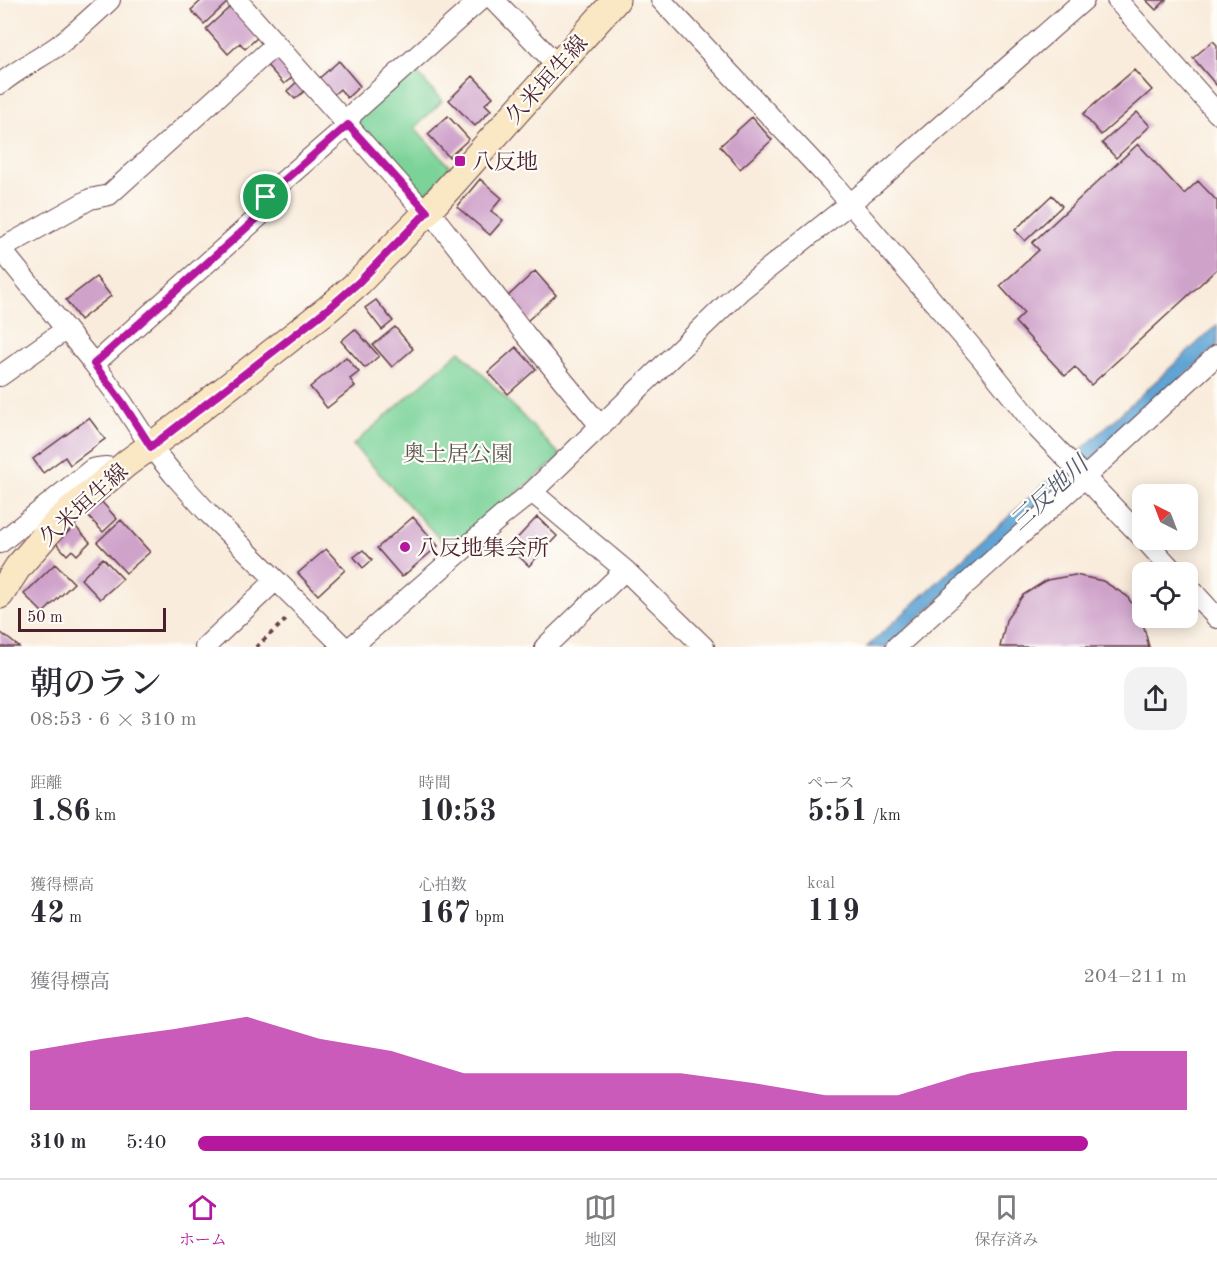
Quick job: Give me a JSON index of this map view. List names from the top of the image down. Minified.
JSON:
{"streets":{"main road":["久米垣生線"]},"water":["三反地川"],"parks":["奥土居公園"],"places":{"transit":["八反地"],"other":["八反地集会所"]},"scale_bar":"50 m","north":"top left","page":{"scale":"50 m","heading":["朝のラン","08:53 · 6 × 310 m"],"stats":[["距離","1.86 km"],["時間","10:53"],["ペース","5:51 /km"],["獲得標高","42 m"],["心拍数","167 bpm"],["kcal","119"]],"chart":["獲得標高","204–211 m"],"list":[{"name":"310 m","note":"5:40"}],"tabs":["ホーム","地図","保存済み"]}}
